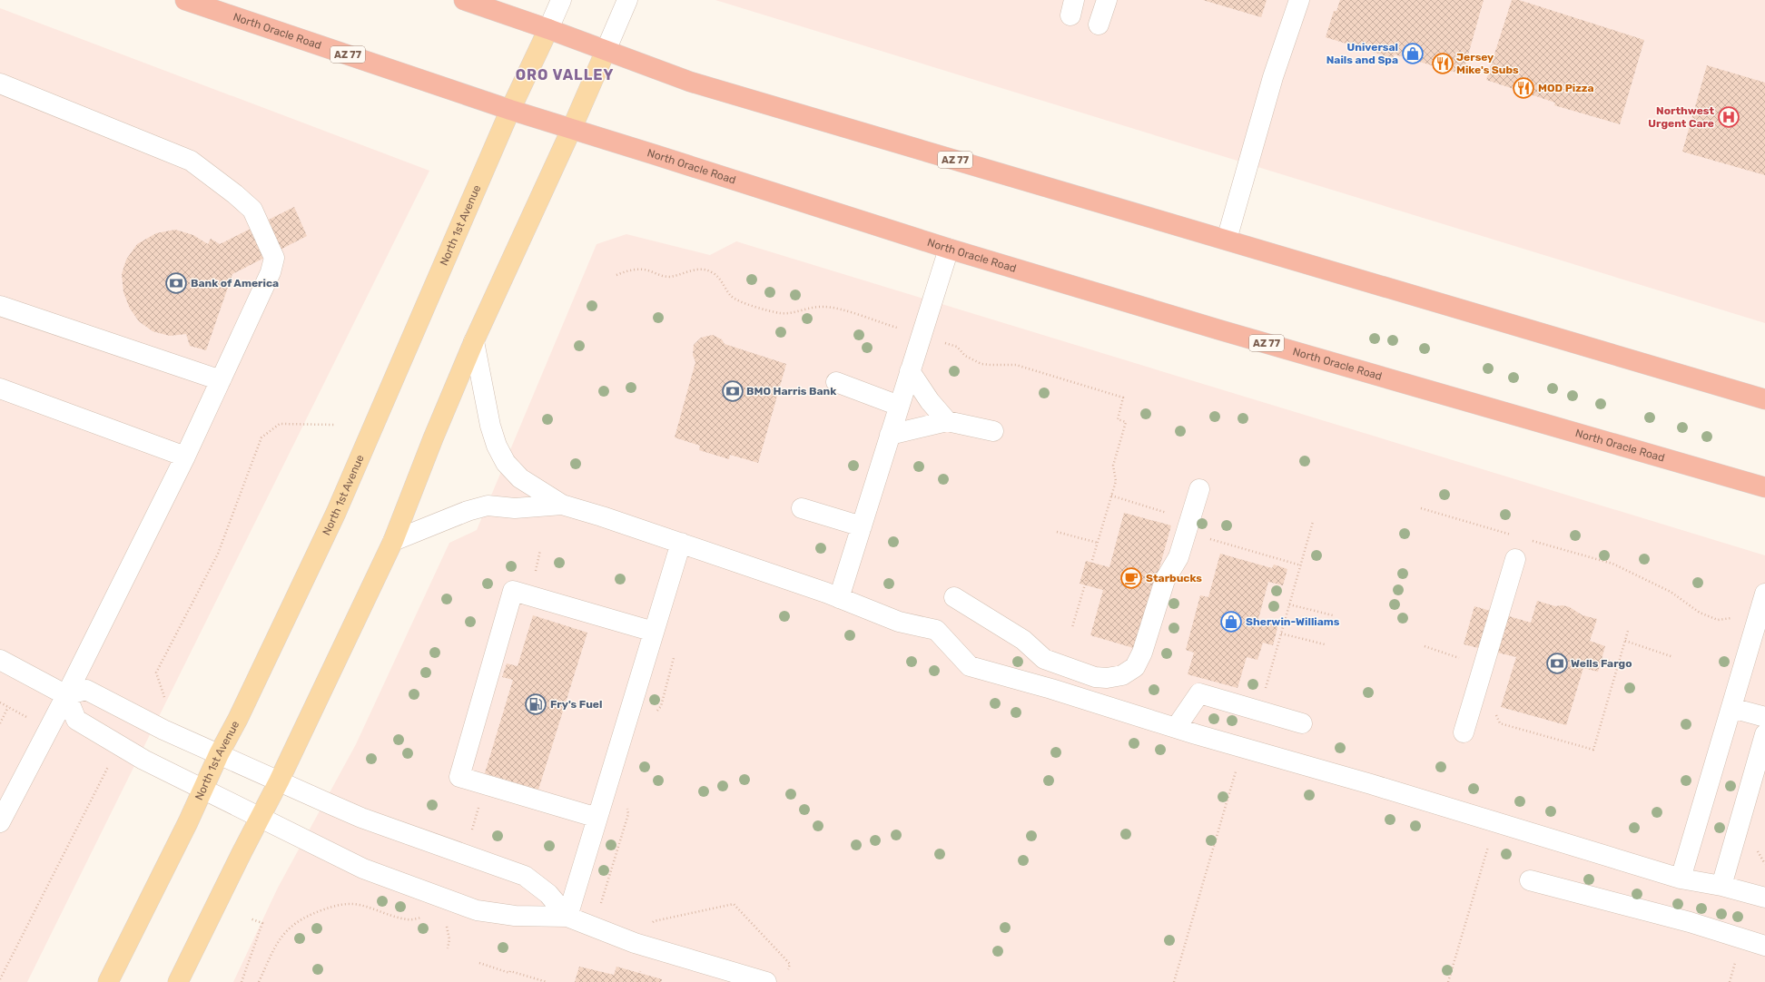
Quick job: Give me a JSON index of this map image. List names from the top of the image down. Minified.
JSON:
{"streets":{"highway":["North Oracle Road","AZ 77"],"main road":["North 1st Avenue"]},"crossings":[["North Oracle Road","North 1st Avenue"],["AZ 77","North 1st Avenue"]],"districts":["ORO VALLEY"],"places":{"shop":["Universal Nails and Spa","Sherwin-Williams"],"restaurant":["Jersey Mike's Subs","MOD Pizza"],"hospital":["Northwest Urgent Care"],"bank":["Bank of America","BMO Harris Bank","Wells Fargo"],"cafe":["Starbucks"],"fuel station":["Fry's Fuel"]}}
